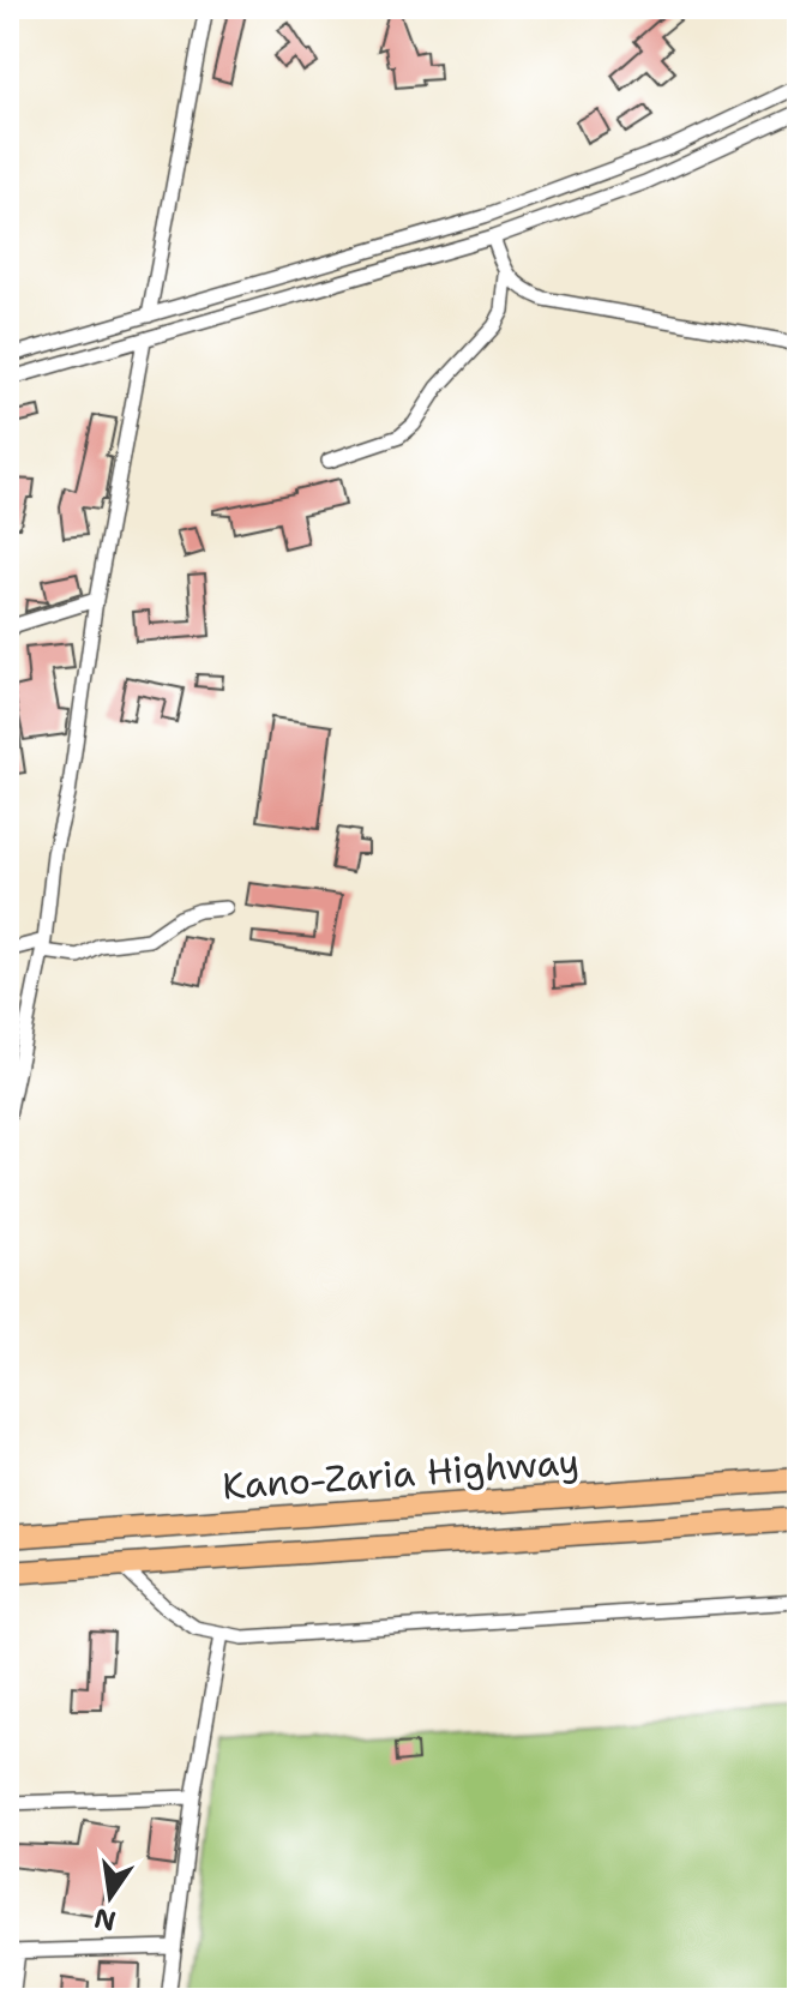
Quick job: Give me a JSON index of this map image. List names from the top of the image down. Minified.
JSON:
{"streets":{"highway":["Kano-Zaria Highway"]},"north":"bottom"}
